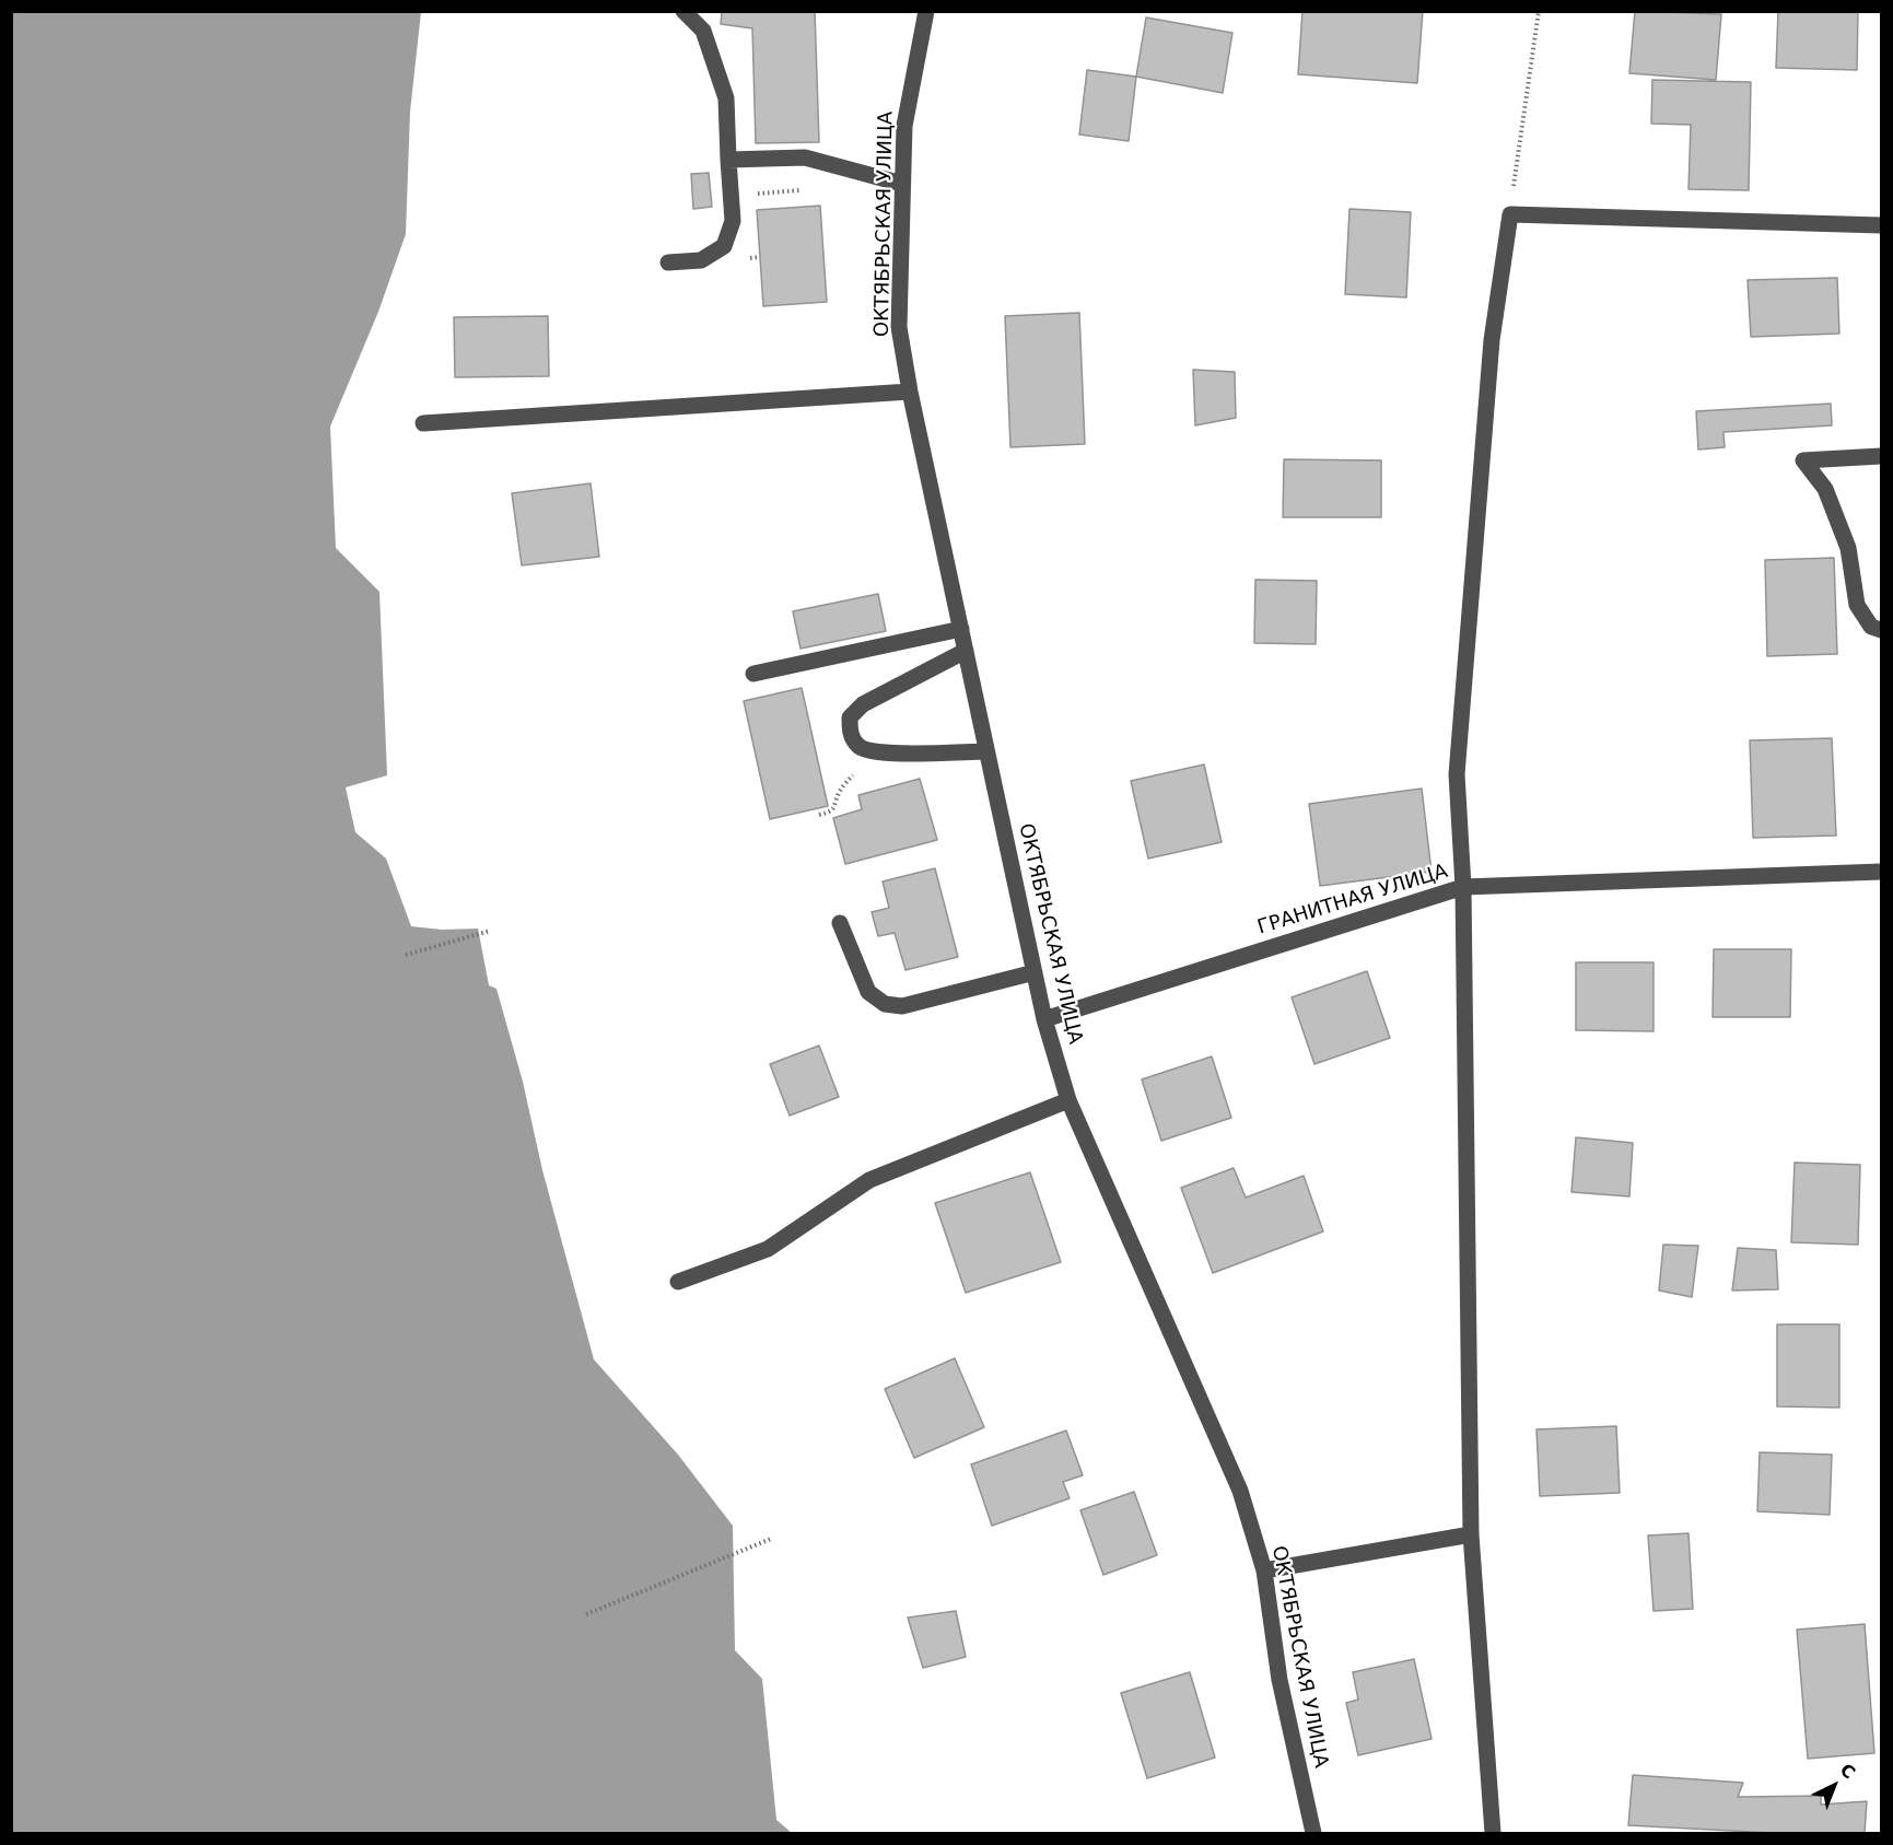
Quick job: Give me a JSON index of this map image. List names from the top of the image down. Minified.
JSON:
{"streets":{"street":["ОКТЯБРЬСКАЯ УЛИЦА","ГРАНИТНАЯ УЛИЦА"]},"crossings":[["ОКТЯБРЬСКАЯ УЛИЦА","ГРАНИТНАЯ УЛИЦА"]],"north":"top right"}
